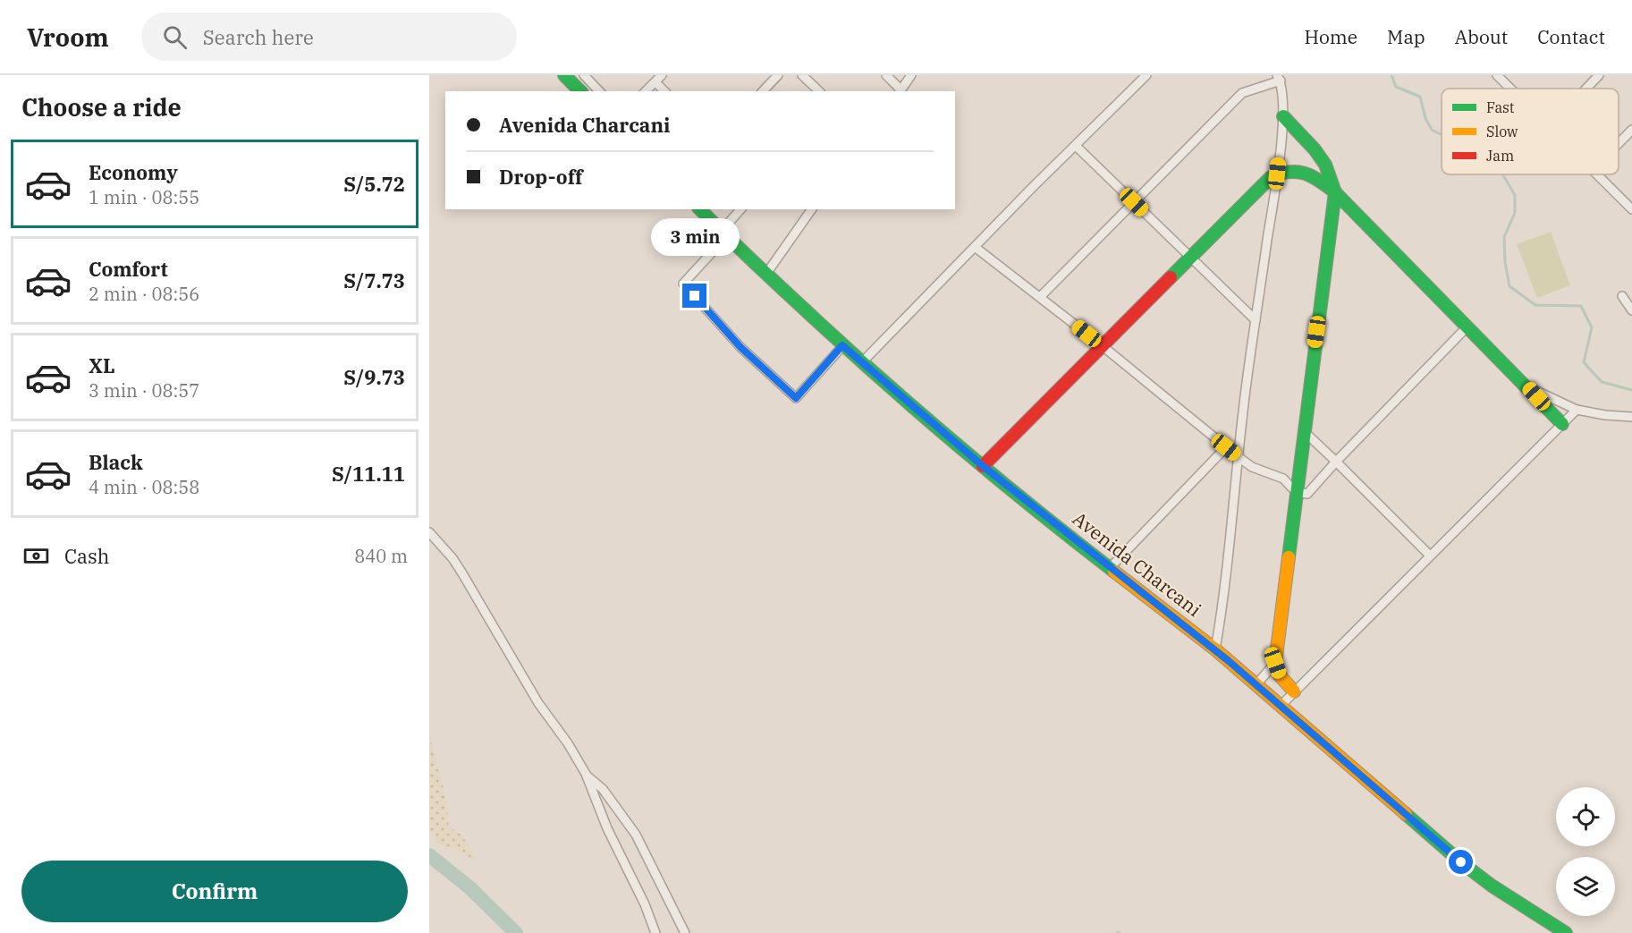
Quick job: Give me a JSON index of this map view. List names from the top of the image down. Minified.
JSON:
{"streets":{"street":["Avenida Charcani"]},"legend":["Fast","Slow","Jam"],"page":{"header":"Vroom","search":"Search here","nav":["Home","Map","About","Contact"],"heading":"Choose a ride","banner":["Avenida Charcani","Drop-off"],"list":[{"name":"Economy","note":"1 min · 08:55","value":"S/5.72"},{"name":"Comfort","note":"2 min · 08:56","value":"S/7.73"},{"name":"XL","note":"3 min · 08:57","value":"S/9.73"},{"name":"Black","note":"4 min · 08:58","value":"S/11.11"}],"bubble":"3 min","pay":["Cash","840 m"],"buttons":"Confirm"}}
